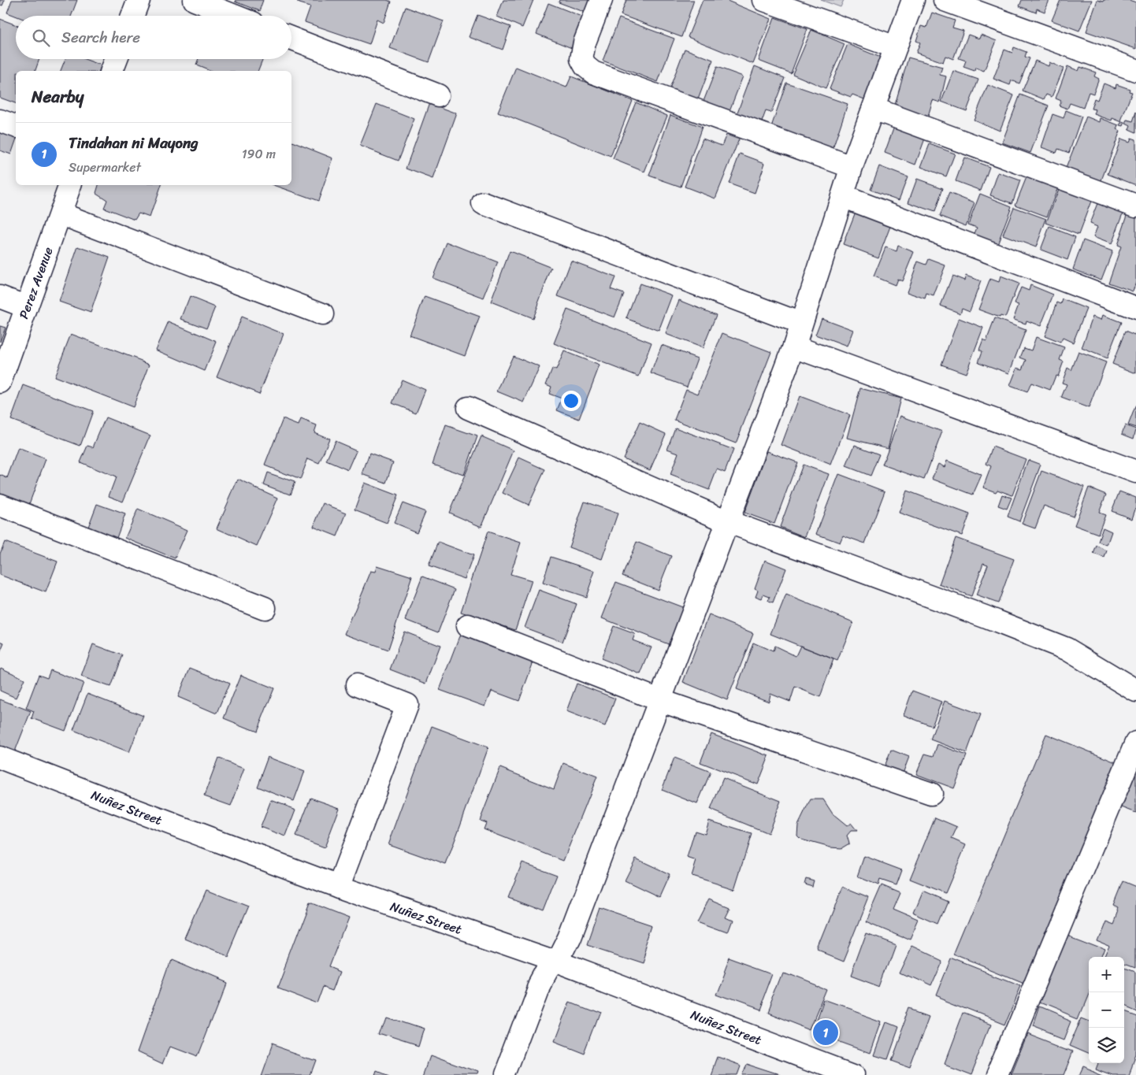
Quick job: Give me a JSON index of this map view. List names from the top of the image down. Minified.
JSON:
{"streets":{"street":["Perez Avenue","Nuñez Street"]},"page":{"search":"Search here","heading":"Nearby","list":[{"mark":"1","name":"Tindahan ni Mayong","note":"Supermarket","value":"190 m"}],"map_buttons":["+","−"],"pins":"1"}}
